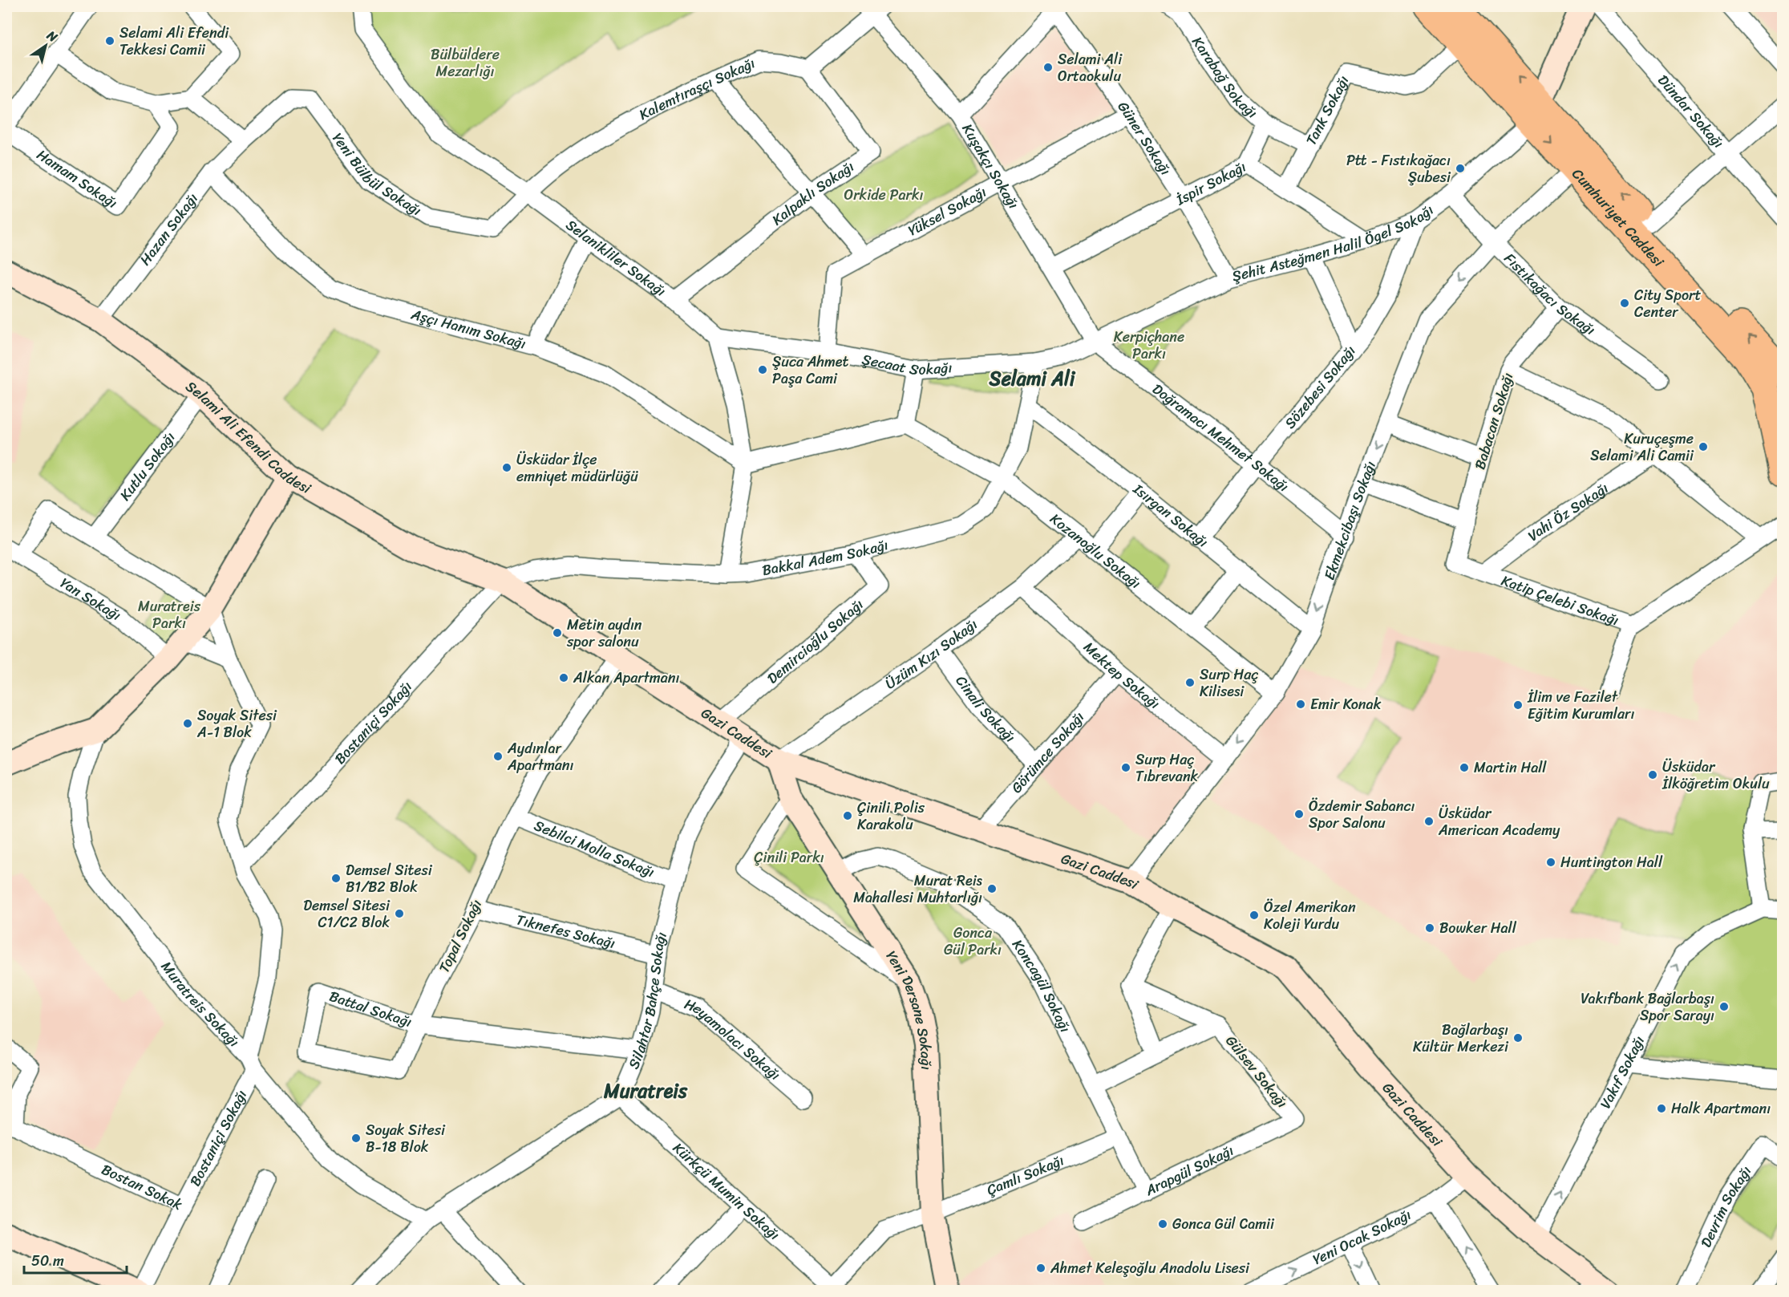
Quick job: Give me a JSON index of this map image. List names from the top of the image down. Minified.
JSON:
{"streets":{"main road":["Cumhuriyet Caddesi"],"street":["Karabağ Sokağı","Kalemtıraşçı Sokağı","Dündar Sokağı","Tank Sokağı","Güner Sokağı","Kuşakçı Sokağı","Yeni Bülbül Sokağı","Hamam Sokağı","İspir Sokağı","Kalpaklı Sokağı","Yüksel Sokağı","Hazan Sokağı","Şehit Asteğmen Halil Ögel Sokağı","Selanikliler Sokağı","Fıstıkağacı Sokağı","Aşçı Hanım Sokağı","Şecaat Sokağı","Sözebesi Sokağı","Babacan Sokağı","Selami Ali Efendi Caddesi","Doğramacı Mehmet Sokağı","Kutlu Sokağı","Vahi Öz Sokağı","Isırgan Sokağı","Ekmekcibaşı Sokağı","Kozanoğlu Sokağı","Bakkal Adem Sokağı","Yan Sokağı","Katip Çelebi Sokağı","Demircioğlu Sokağı","Üzüm Kızı Sokağı","Mektep Sokağı","Cinali Sokağı","Bostaniçi Sokağı","Gazi Caddesi","Görümce Sokağı","Sebilci Molla Sokağı","Tıknefes Sokağı","Topal Sokağı","Koncagül Sokağı","Silahtar Bahçe Sokağı","Muratreis Sokağı","Battal Sokağı","Yeni Dersane Sokağı","Heyamolacı Sokağı","Gülsev Sokağı","Vakıf Sokağı","Arapgül Sokağı","Çamlı Sokağı","Bostan Sokak","Kürkçü Mumin Sokağı","Devrim Sokağı","Yeni Ocak Sokağı"]},"crossings":[["Karabağ Sokağı","Tank Sokağı"],["Karabağ Sokağı","İspir Sokağı"],["Kalemtıraşçı Sokağı","Yeni Bülbül Sokağı"],["Kalemtıraşçı Sokağı","Kalpaklı Sokağı"],["Kalemtıraşçı Sokağı","Selanikliler Sokağı"],["Tank Sokağı","İspir Sokağı"],["Tank Sokağı","Cumhuriyet Caddesi"],["Güner Sokağı","İspir Sokağı"],["Güner Sokağı","Yüksel Sokağı"],["Güner Sokağı","Şehit Asteğmen Halil Ögel Sokağı"],["Kuşakçı Sokağı","İspir Sokağı"],["Kuşakçı Sokağı","Yüksel Sokağı"],["Kuşakçı Sokağı","Şehit Asteğmen Halil Ögel Sokağı"],["Kuşakçı Sokağı","Şecaat Sokağı"],["Kuşakçı Sokağı","Doğramacı Mehmet Sokağı"],["Yeni Bülbül Sokağı","Hazan Sokağı"],["Yeni Bülbül Sokağı","Selanikliler Sokağı"],["İspir Sokağı","Şehit Asteğmen Halil Ögel Sokağı"],["Kalpaklı Sokağı","Selanikliler Sokağı"],["Yüksel Sokağı","Şecaat Sokağı"],["Cumhuriyet Caddesi","Şehit Asteğmen Halil Ögel Sokağı"],["Cumhuriyet Caddesi","Ekmekcibaşı Sokağı"],["Hazan Sokağı","Aşçı Hanım Sokağı"],["Hazan Sokağı","Selami Ali Efendi Caddesi"],["Şehit Asteğmen Halil Ögel Sokağı","Fıstıkağacı Sokağı"],["Şehit Asteğmen Halil Ögel Sokağı","Şecaat Sokağı"],["Şehit Asteğmen Halil Ögel Sokağı","Sözebesi Sokağı"],["Şehit Asteğmen Halil Ögel Sokağı","Doğramacı Mehmet Sokağı"],["Selanikliler Sokağı","Şecaat Sokağı"],["Fıstıkağacı Sokağı","Babacan Sokağı"],["Fıstıkağacı Sokağı","Ekmekcibaşı Sokağı"],["Şecaat Sokağı","Doğramacı Mehmet Sokağı"],["Şecaat Sokağı","Bakkal Adem Sokağı"],["Sözebesi Sokağı","Doğramacı Mehmet Sokağı"],["Sözebesi Sokağı","Isırgan Sokağı"],["Babacan Sokağı","Katip Çelebi Sokağı"],["Selami Ali Efendi Caddesi","Kutlu Sokağı"],["Selami Ali Efendi Caddesi","Bakkal Adem Sokağı"],["Selami Ali Efendi Caddesi","Bostaniçi Sokağı"],["Selami Ali Efendi Caddesi","Gazi Caddesi"],["Doğramacı Mehmet Sokağı","Ekmekcibaşı Sokağı"],["Vahi Öz Sokağı","Katip Çelebi Sokağı"],["Isırgan Sokağı","Ekmekcibaşı Sokağı"],["Isırgan Sokağı","Bakkal Adem Sokağı"],["Ekmekcibaşı Sokağı","Kozanoğlu Sokağı"],["Ekmekcibaşı Sokağı","Mektep Sokağı"],["Ekmekcibaşı Sokağı","Gazi Caddesi"],["Kozanoğlu Sokağı","Bakkal Adem Sokağı"],["Kozanoğlu Sokağı","Üzüm Kızı Sokağı"],["Bakkal Adem Sokağı","Demircioğlu Sokağı"],["Bakkal Adem Sokağı","Bostaniçi Sokağı"],["Bakkal Adem Sokağı","Gazi Caddesi"],["Demircioğlu Sokağı","Gazi Caddesi"],["Demircioğlu Sokağı","Silahtar Bahçe Sokağı"],["Üzüm Kızı Sokağı","Mektep Sokağı"],["Üzüm Kızı Sokağı","Cinali Sokağı"],["Üzüm Kızı Sokağı","Gazi Caddesi"],["Üzüm Kızı Sokağı","Yeni Dersane Sokağı"],["Mektep Sokağı","Görümce Sokağı"],["Cinali Sokağı","Görümce Sokağı"],["Bostaniçi Sokağı","Gazi Caddesi"],["Bostaniçi Sokağı","Muratreis Sokağı"],["Bostaniçi Sokağı","Bostan Sokak"],["Gazi Caddesi","Görümce Sokağı"],["Gazi Caddesi","Topal Sokağı"],["Gazi Caddesi","Silahtar Bahçe Sokağı"],["Gazi Caddesi","Yeni Dersane Sokağı"],["Gazi Caddesi","Vakıf Sokağı"],["Gazi Caddesi","Yeni Ocak Sokağı"],["Sebilci Molla Sokağı","Topal Sokağı"],["Sebilci Molla Sokağı","Silahtar Bahçe Sokağı"],["Tıknefes Sokağı","Topal Sokağı"],["Tıknefes Sokağı","Silahtar Bahçe Sokağı"],["Topal Sokağı","Battal Sokağı"],["Koncagül Sokağı","Yeni Dersane Sokağı"],["Koncagül Sokağı","Gülsev Sokağı"],["Koncagül Sokağı","Arapgül Sokağı"],["Koncagül Sokağı","Çamlı Sokağı"],["Silahtar Bahçe Sokağı","Heyamolacı Sokağı"],["Silahtar Bahçe Sokağı","Kürkçü Mumin Sokağı"],["Yeni Dersane Sokağı","Çamlı Sokağı"],["Gülsev Sokağı","Arapgül Sokağı"],["Çamlı Sokağı","Kürkçü Mumin Sokağı"]],"one_way":["Ekmekcibaşı Sokağı","Vakıf Sokağı","Yeni Ocak Sokağı"],"districts":["Selami Ali","Muratreis"],"parks":["Bülbüldere Mezarlığı","Orkide Parkı","Kerpiçhane Parkı","Muratreis Parkı","Çinili Parkı","Gonca Gül Parkı"],"places":["Selami Ali Efendi Tekkesi Camii","Selami Ali Ortaokulu","Ptt - Fıstıkağacı Şubesi","City Sport Center","Şuca Ahmet Paşa Cami","Kuruçeşme Selami Ali Camii","Üsküdar İlçe emniyet müdürlüğü","Metin aydın spor salonu","Alkan Apartmanı","Surp Haç Kilisesi","Emir Konak","İlim ve Fazilet Eğitim Kurumları","Soyak Sitesi A-1 Blok","Aydınlar Apartmanı","Surp Haç Tıbrevank","Martin Hall","Üsküdar İlköğretim Okulu","Özdemir Sabancı Spor Salonu","Çinili Polis Karakolu","Üsküdar American Academy","Huntington Hall","Demsel Sitesi B1/B2 Blok","Murat Reis Mahallesi Muhtarlığı","Demsel Sitesi C1/C2 Blok","Özel Amerikan Koleji Yurdu","Bowker Hall","Vakıfbank Bağlarbaşı Spor Sarayı","Bağlarbaşı Kültür Merkezi","Halk Apartmanı","Soyak Sitesi B-18 Blok","Gonca Gül Camii","Ahmet Keleşoğlu Anadolu Lisesi"],"scale_bar":"50 m","north":"top right"}
